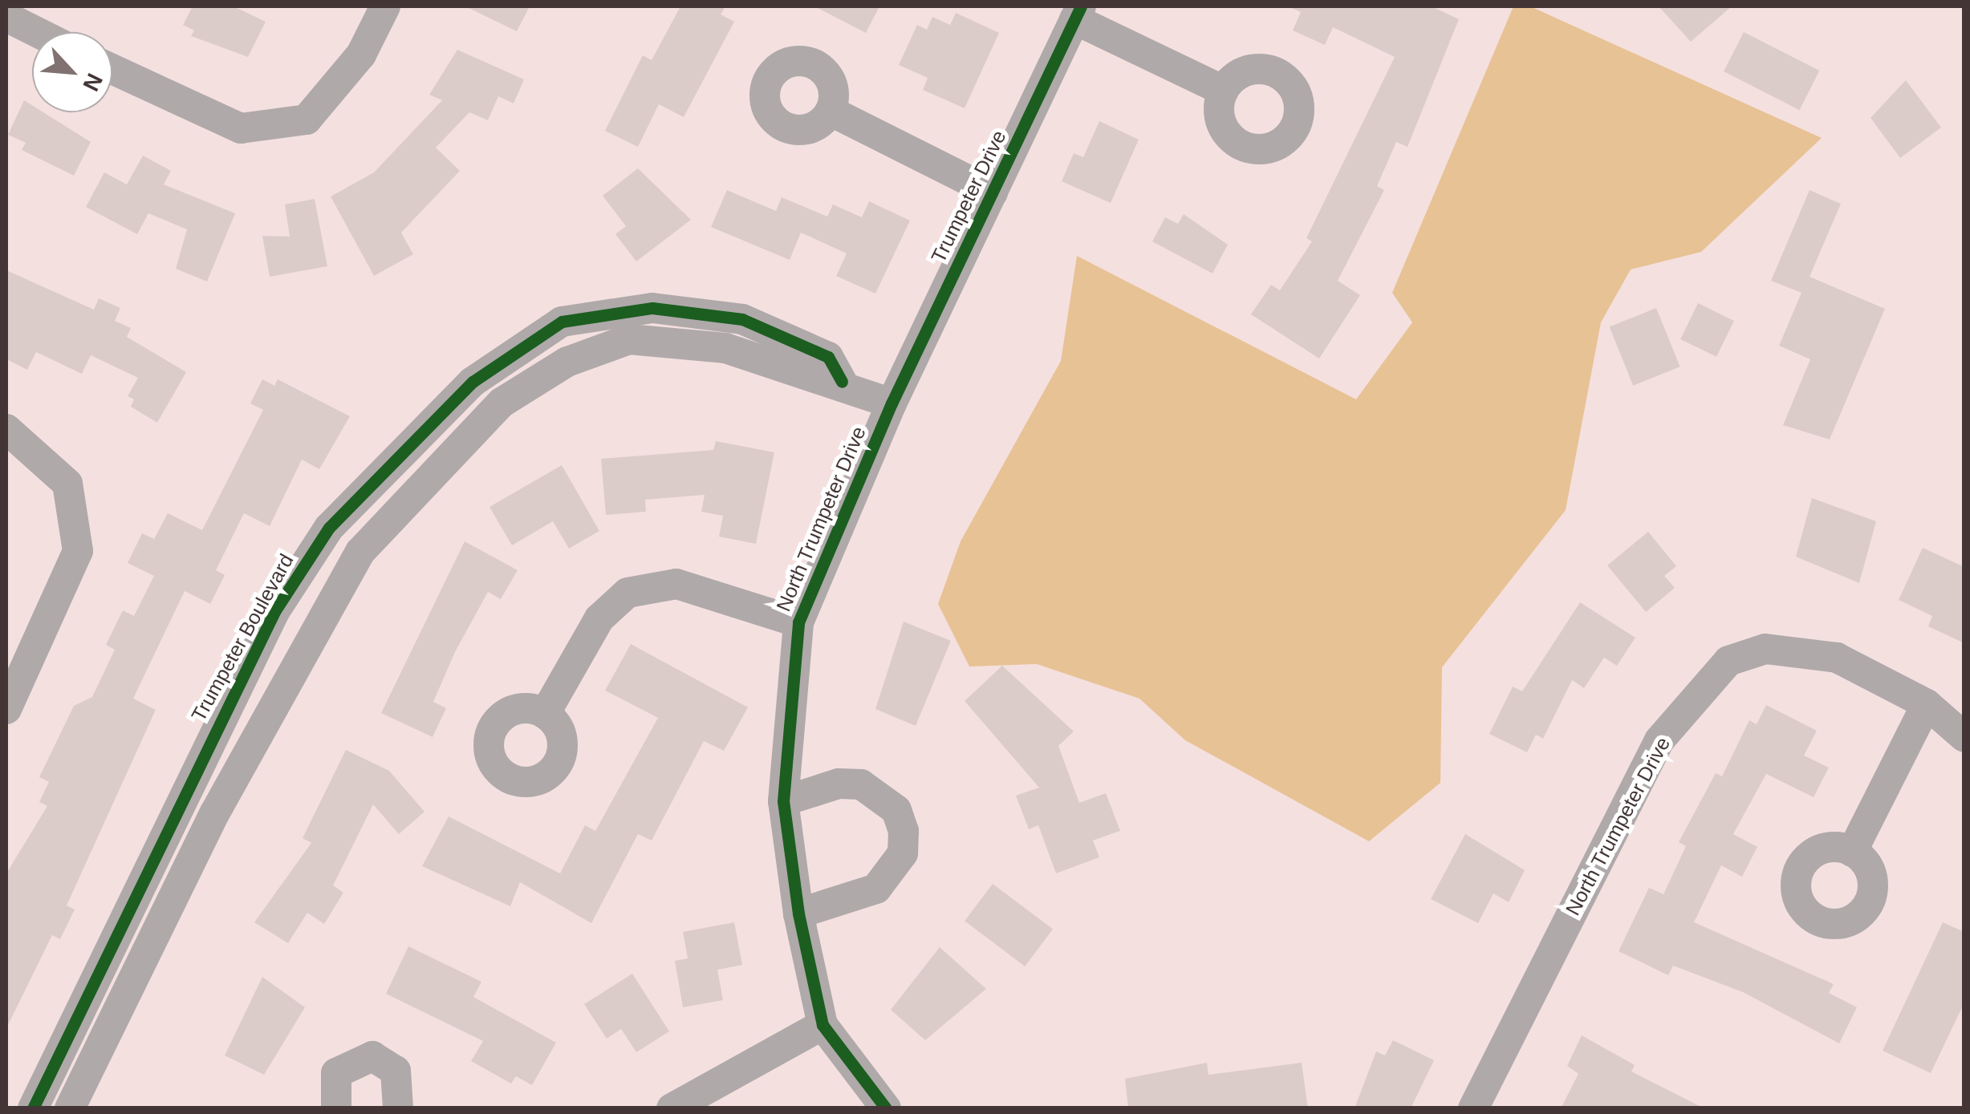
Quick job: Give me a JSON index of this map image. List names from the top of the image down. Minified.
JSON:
{"streets":{"street":["Trumpeter Drive","North Trumpeter Drive","Trumpeter Boulevard"]},"crossings":[["Trumpeter Drive","North Trumpeter Drive"],["Trumpeter Drive","Trumpeter Boulevard"],["North Trumpeter Drive","Trumpeter Boulevard"]],"north":"bottom right"}
